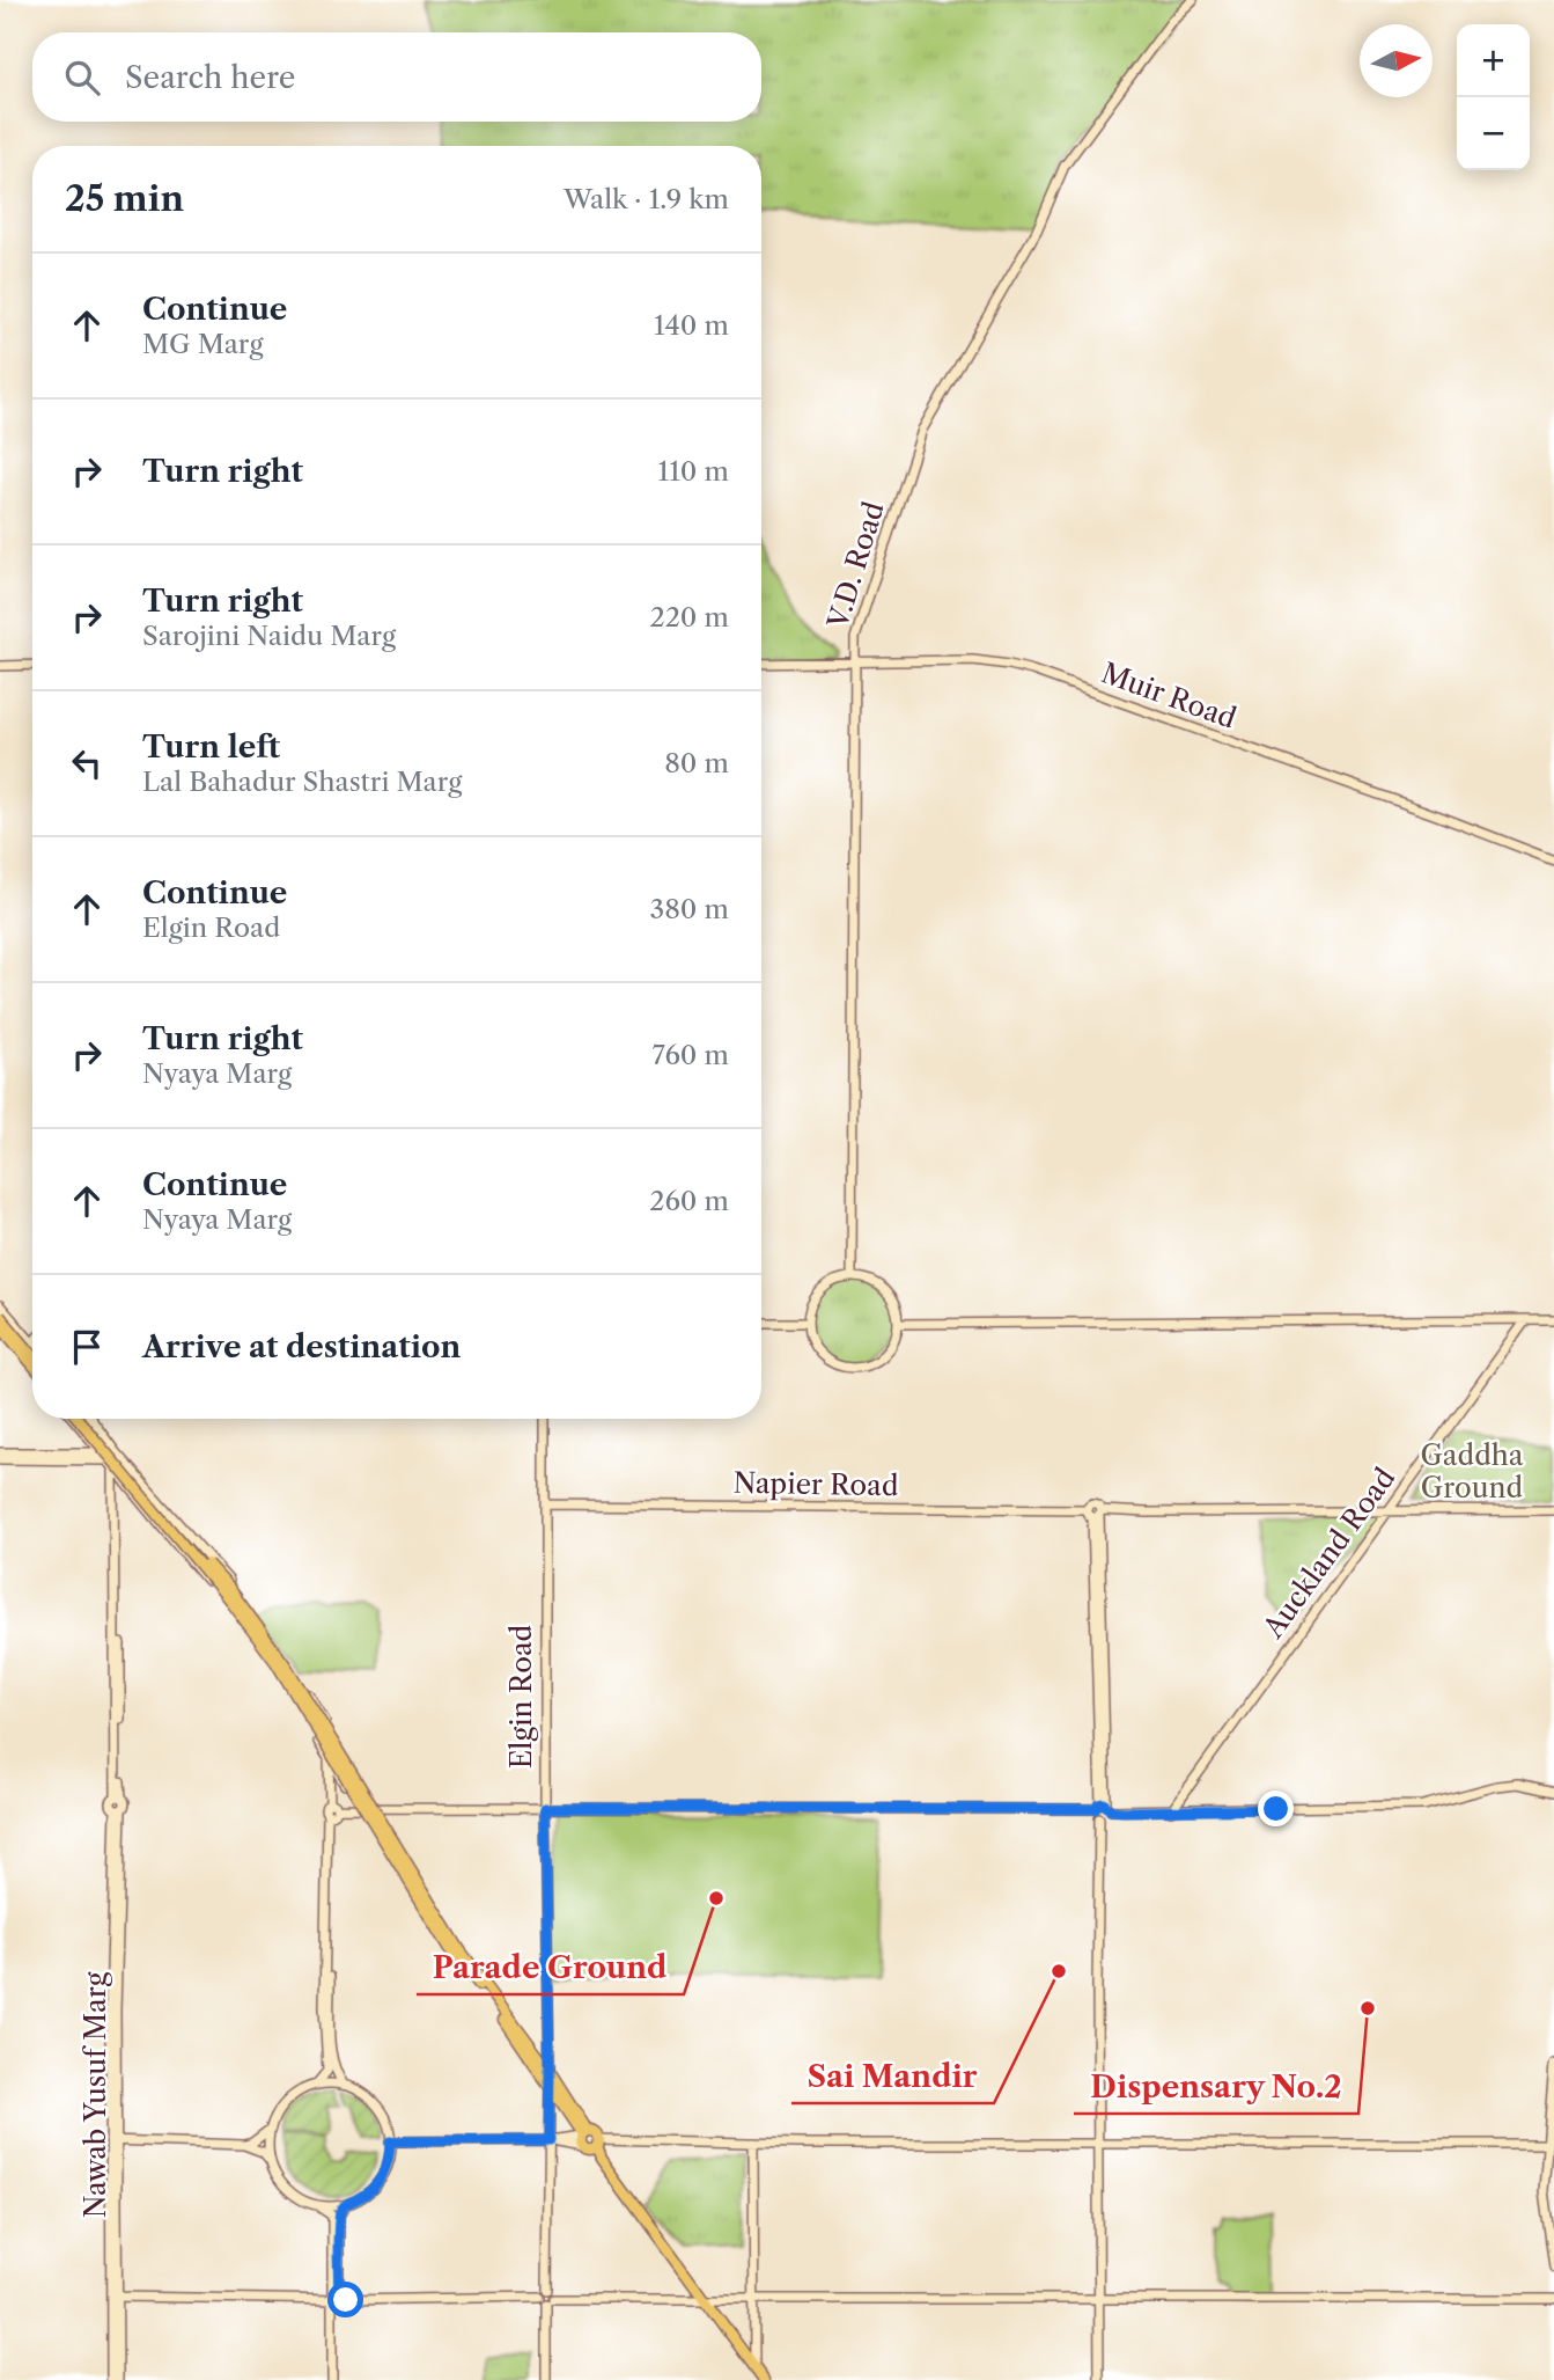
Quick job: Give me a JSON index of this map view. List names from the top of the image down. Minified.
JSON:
{"streets":{"street":["V.D. Road","Muir Road","Napier Road","Auckland Road","Elgin Road","Nawab Yusuf Marg"]},"crossings":[["V.D. Road","Muir Road"],["Napier Road","Auckland Road"],["Napier Road","Elgin Road"]],"parks":["Gaddha Ground"],"places":["Parade Ground","Sai Mandir","Dispensary No.2"],"north":"right","page":{"map_buttons":["+","−"],"search":"Search here","heading":["25 min","Walk · 1.9 km"],"list":[["Continue","MG Marg","140 m"],["Turn right","110 m"],["Turn right","Sarojini Naidu Marg","220 m"],["Turn left","Lal Bahadur Shastri Marg","80 m"],["Continue","Elgin Road","380 m"],["Turn right","Nyaya Marg","760 m"],["Continue","Nyaya Marg","260 m"],"Arrive at destination"]}}
